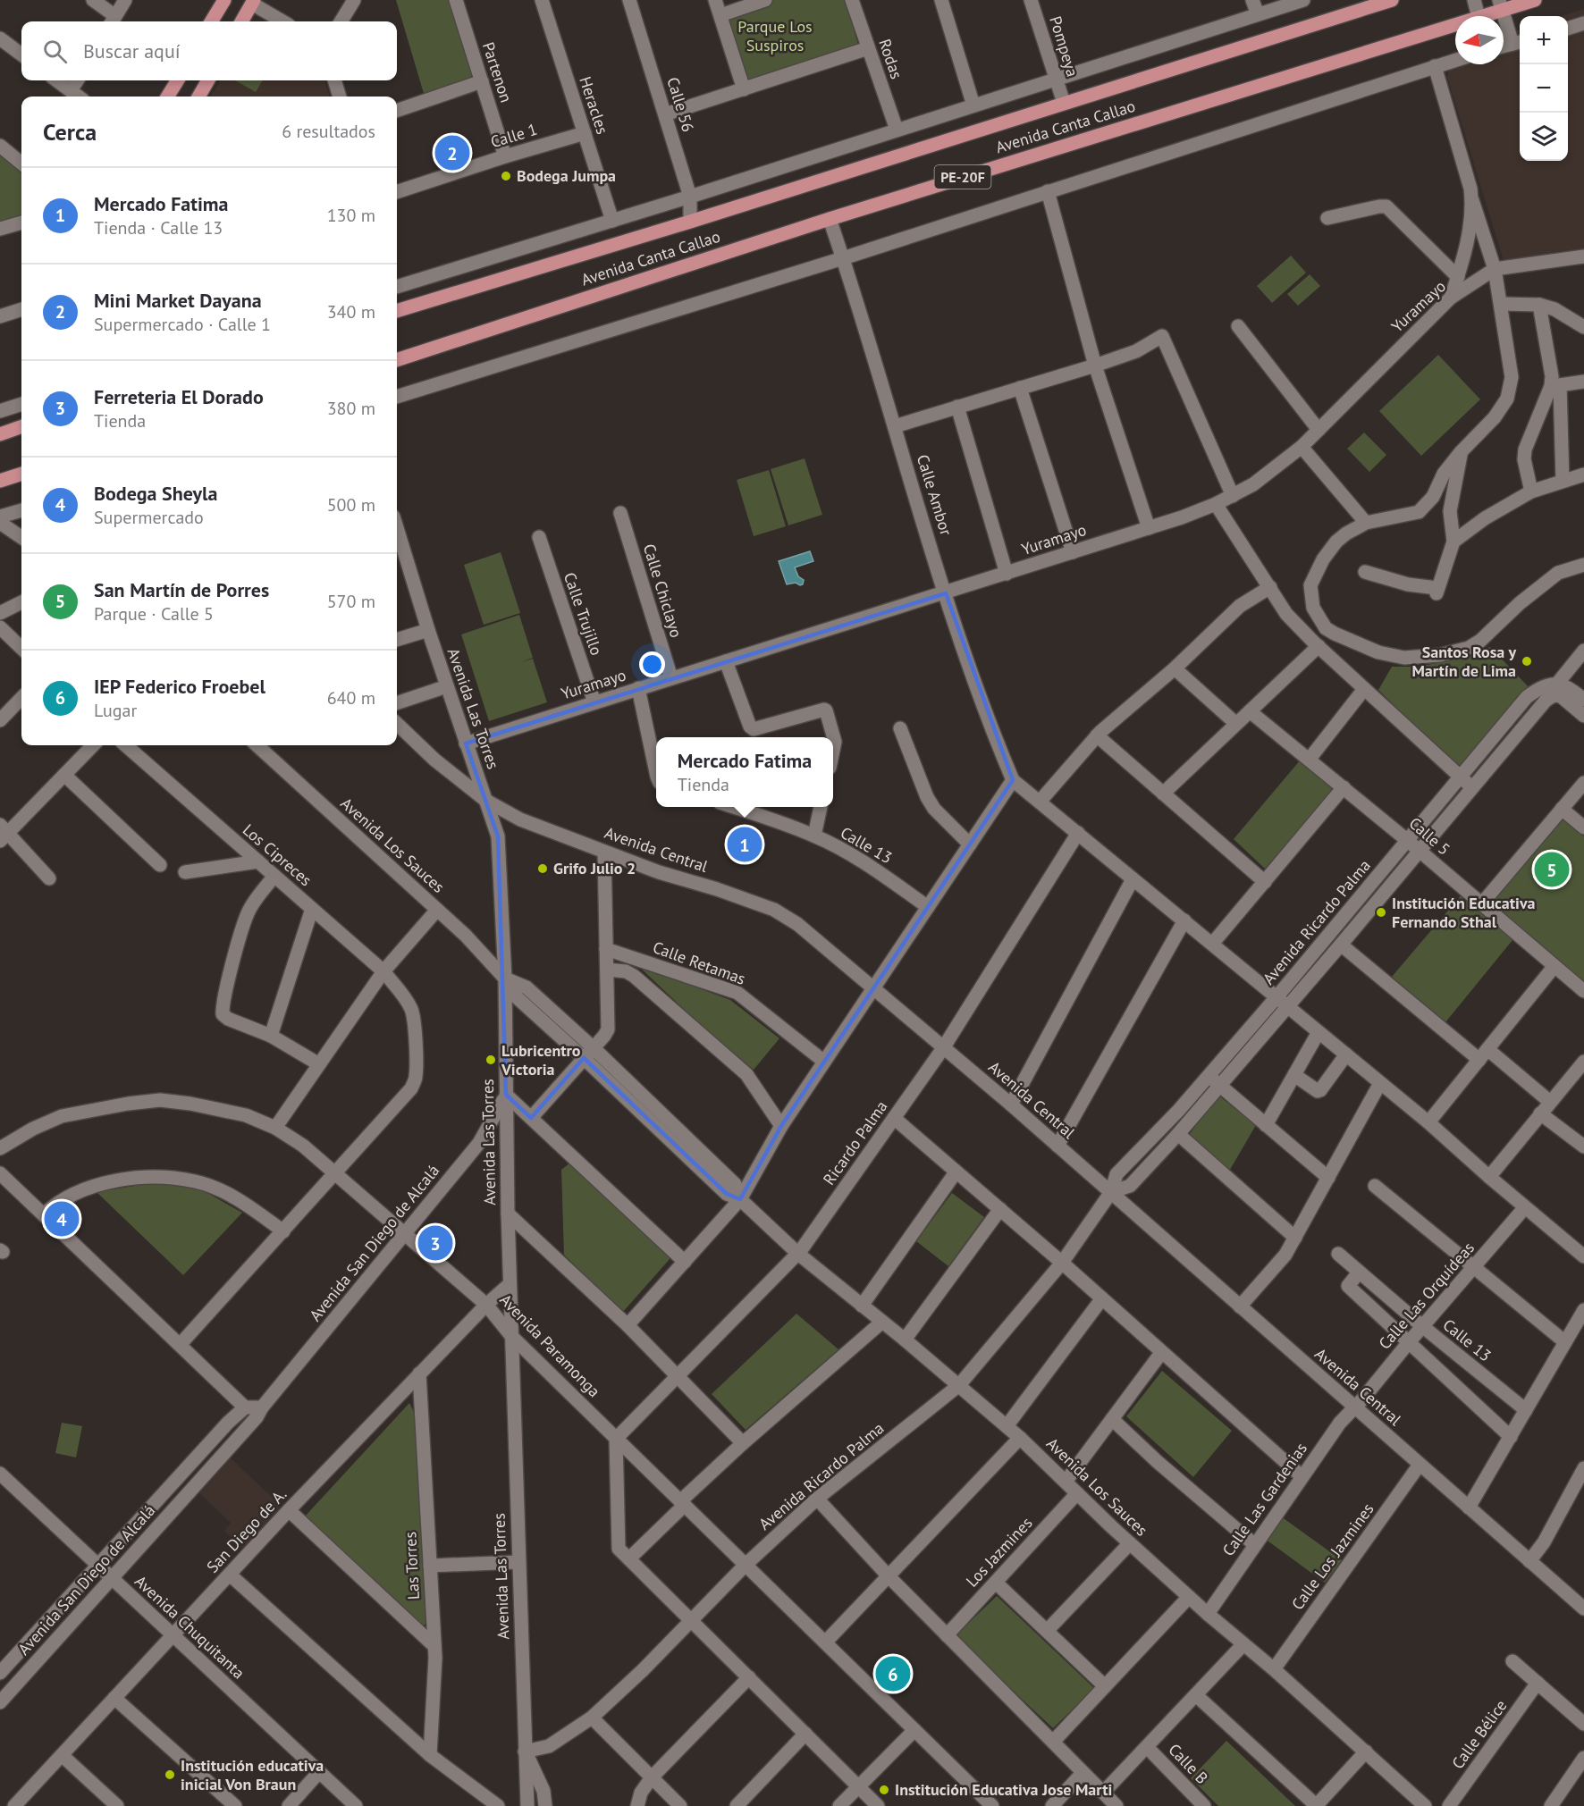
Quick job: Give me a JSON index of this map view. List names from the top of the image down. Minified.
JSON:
{"streets":{"main road":["Avenida Canta Callao","PE-20F"],"street":["Pompeya","Rodas","Partenon","Calle 56","Heracles","Calle 1","Yuramayo","Calle Ambor","Calle Chiclayo","Calle Trujillo","Avenida Las Torres","Calle 5","Avenida Los Sauces","Calle 13","Avenida Central","Los Cipreces","Avenida Ricardo Palma","Calle Retamas","Ricardo Palma","Avenida San Diego de Alcalá","Calle Las Orquídeas","Avenida Paramonga","Calle Las Gardenias","San Diego de A.","Los Jazmines","Calle Los Jazmines","Las Torres","Avenida Chuquitanta","Calle Bélice","Calle B"]},"crossings":[["Pompeya","Avenida Canta Callao"],["Partenon","Calle 1"],["Calle 56","Avenida Canta Callao"],["Heracles","Calle 1"],["Avenida Canta Callao","Calle Ambor"],["Yuramayo","Calle Ambor"],["Yuramayo","Calle Chiclayo"],["Yuramayo","Calle Trujillo"],["Yuramayo","Avenida Las Torres"],["Avenida Las Torres","Avenida Los Sauces"],["Avenida Las Torres","Avenida Central"],["Avenida Las Torres","Avenida Ricardo Palma"],["Avenida Las Torres","Avenida San Diego de Alcalá"],["Avenida Las Torres","Avenida Paramonga"],["Avenida Las Torres","San Diego de A."],["Calle 5","Avenida Ricardo Palma"],["Avenida Los Sauces","Avenida Ricardo Palma"],["Avenida Los Sauces","Ricardo Palma"],["Avenida Los Sauces","Calle Las Gardenias"],["Avenida Los Sauces","Los Jazmines"],["Avenida Los Sauces","Calle Los Jazmines"],["Calle 13","Calle Las Orquídeas"],["Avenida Central","Avenida Ricardo Palma"],["Avenida Central","Ricardo Palma"],["Avenida Central","Calle Las Orquídeas"],["Avenida Central","Calle Las Gardenias"],["Avenida Central","Calle Los Jazmines"],["Los Cipreces","Avenida Paramonga"],["Avenida Ricardo Palma","Avenida Paramonga"],["Ricardo Palma","Avenida Paramonga"],["Avenida San Diego de Alcalá","Avenida Paramonga"],["Avenida San Diego de Alcalá","Avenida Chuquitanta"],["Calle Las Orquídeas","Calle Las Gardenias"],["Avenida Paramonga","San Diego de A."],["San Diego de A.","Las Torres"],["San Diego de A.","Avenida Chuquitanta"]],"parks":["Parque Los Suspiros"],"places":["Bodega Jumpa","Santos Rosa y Martín de Lima","Grifo Julio 2","Institución Educativa Fernando Sthal","Lubricentro Victoria","Institución educativa inicial Von Braun","Institución Educativa Jose Marti"],"north":"left","page":{"map_buttons":["+","−"],"search":"Buscar aquí","heading":["Cerca","6 resultados"],"pins":["2","1","5","4","3","6"],"list":[{"mark":"1","name":"Mercado Fatima","note":"Tienda · Calle 13","value":"130 m"},{"mark":"2","name":"Mini Market Dayana","note":"Supermercado · Calle 1","value":"340 m"},{"mark":"3","name":"Ferreteria El Dorado","note":"Tienda","value":"380 m"},{"mark":"4","name":"Bodega Sheyla","note":"Supermercado","value":"500 m"},{"mark":"5","name":"San Martín de Porres","note":"Parque · Calle 5","value":"570 m"},{"mark":"6","name":"IEP Federico Froebel","note":"Lugar","value":"640 m"}],"popup":["Mercado Fatima","Tienda"]}}
